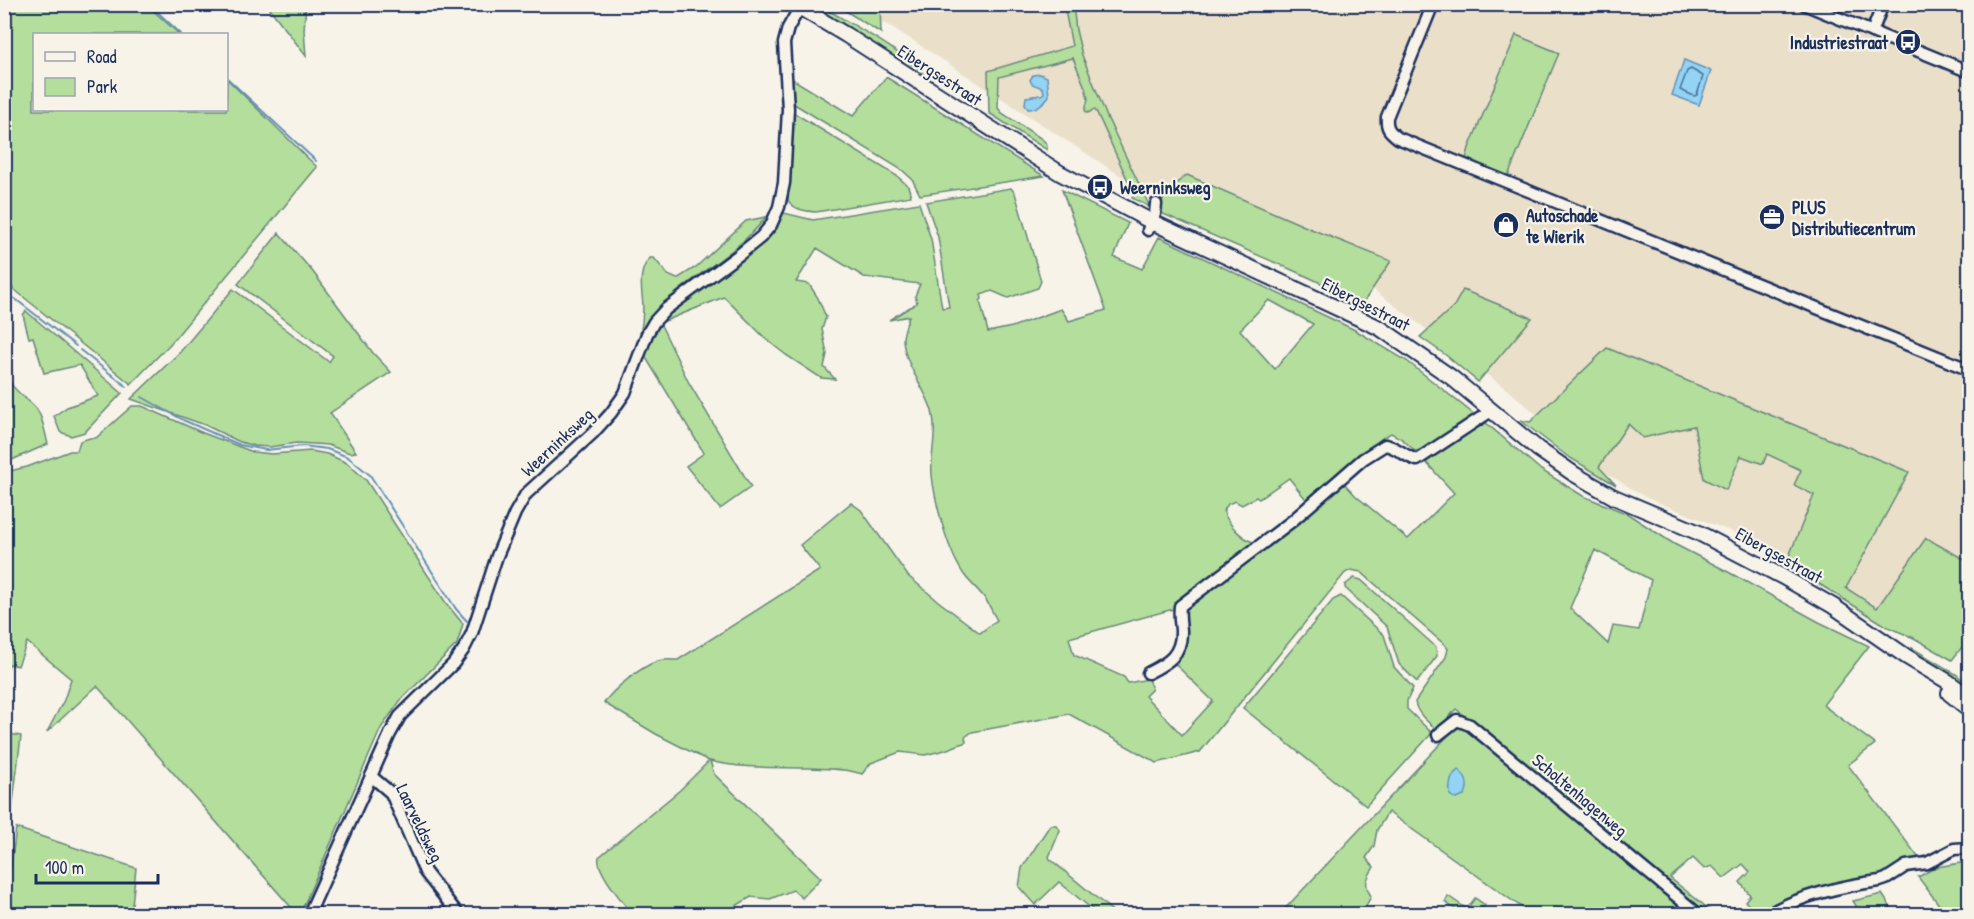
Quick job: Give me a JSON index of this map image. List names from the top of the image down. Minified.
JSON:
{"streets":{"main road":["Eibergsestraat"],"street":["Weerninksweg","Scholtenhagenweg","Laarveldsweg"]},"crossings":[["Eibergsestraat","Weerninksweg"],["Weerninksweg","Laarveldsweg"]],"places":{"bus stop":["Industriestraat","Weerninksweg"],"office":["PLUS Distributiecentrum"],"shop":["Autoschade te Wierik"]},"legend":["Road","Park"],"scale_bar":"100 m"}
